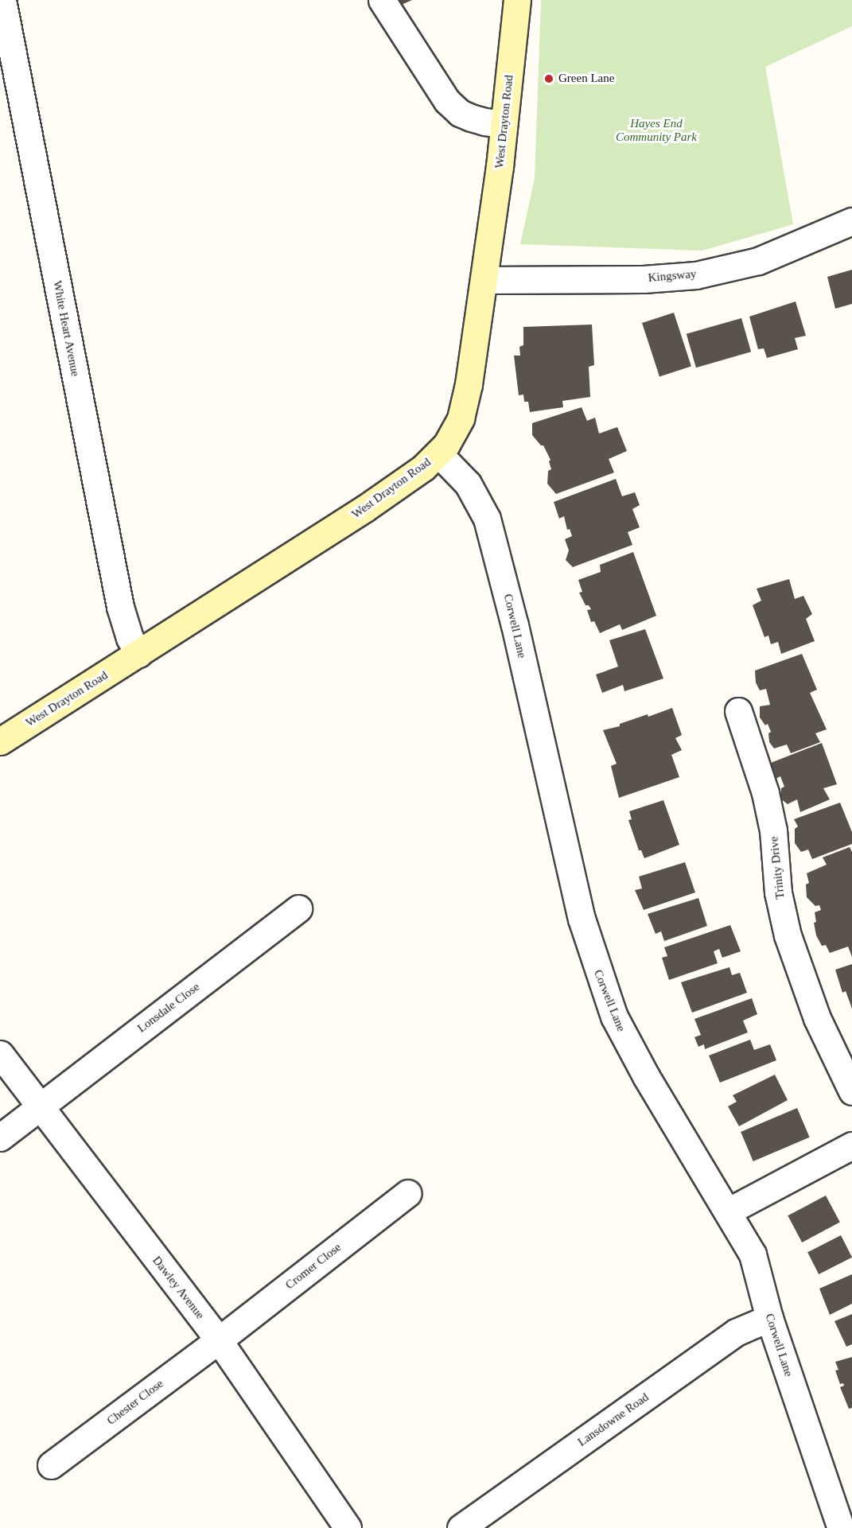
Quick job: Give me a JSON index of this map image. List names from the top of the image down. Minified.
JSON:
{"streets":{"main road":["West Drayton Road"],"street":["Kingsway","White Heart Avenue","Corwell Lane","Trinity Drive","Lonsdale Close","Cromer Close","Dawley Avenue","Chester Close","Lansdowne Road"]},"crossings":[["West Drayton Road","Kingsway"],["West Drayton Road","White Heart Avenue"],["West Drayton Road","Corwell Lane"],["Corwell Lane","Lansdowne Road"],["Lonsdale Close","Dawley Avenue"],["Cromer Close","Dawley Avenue"],["Cromer Close","Chester Close"],["Dawley Avenue","Chester Close"]],"parks":["Hayes End Community Park"],"places":["Green Lane"]}
